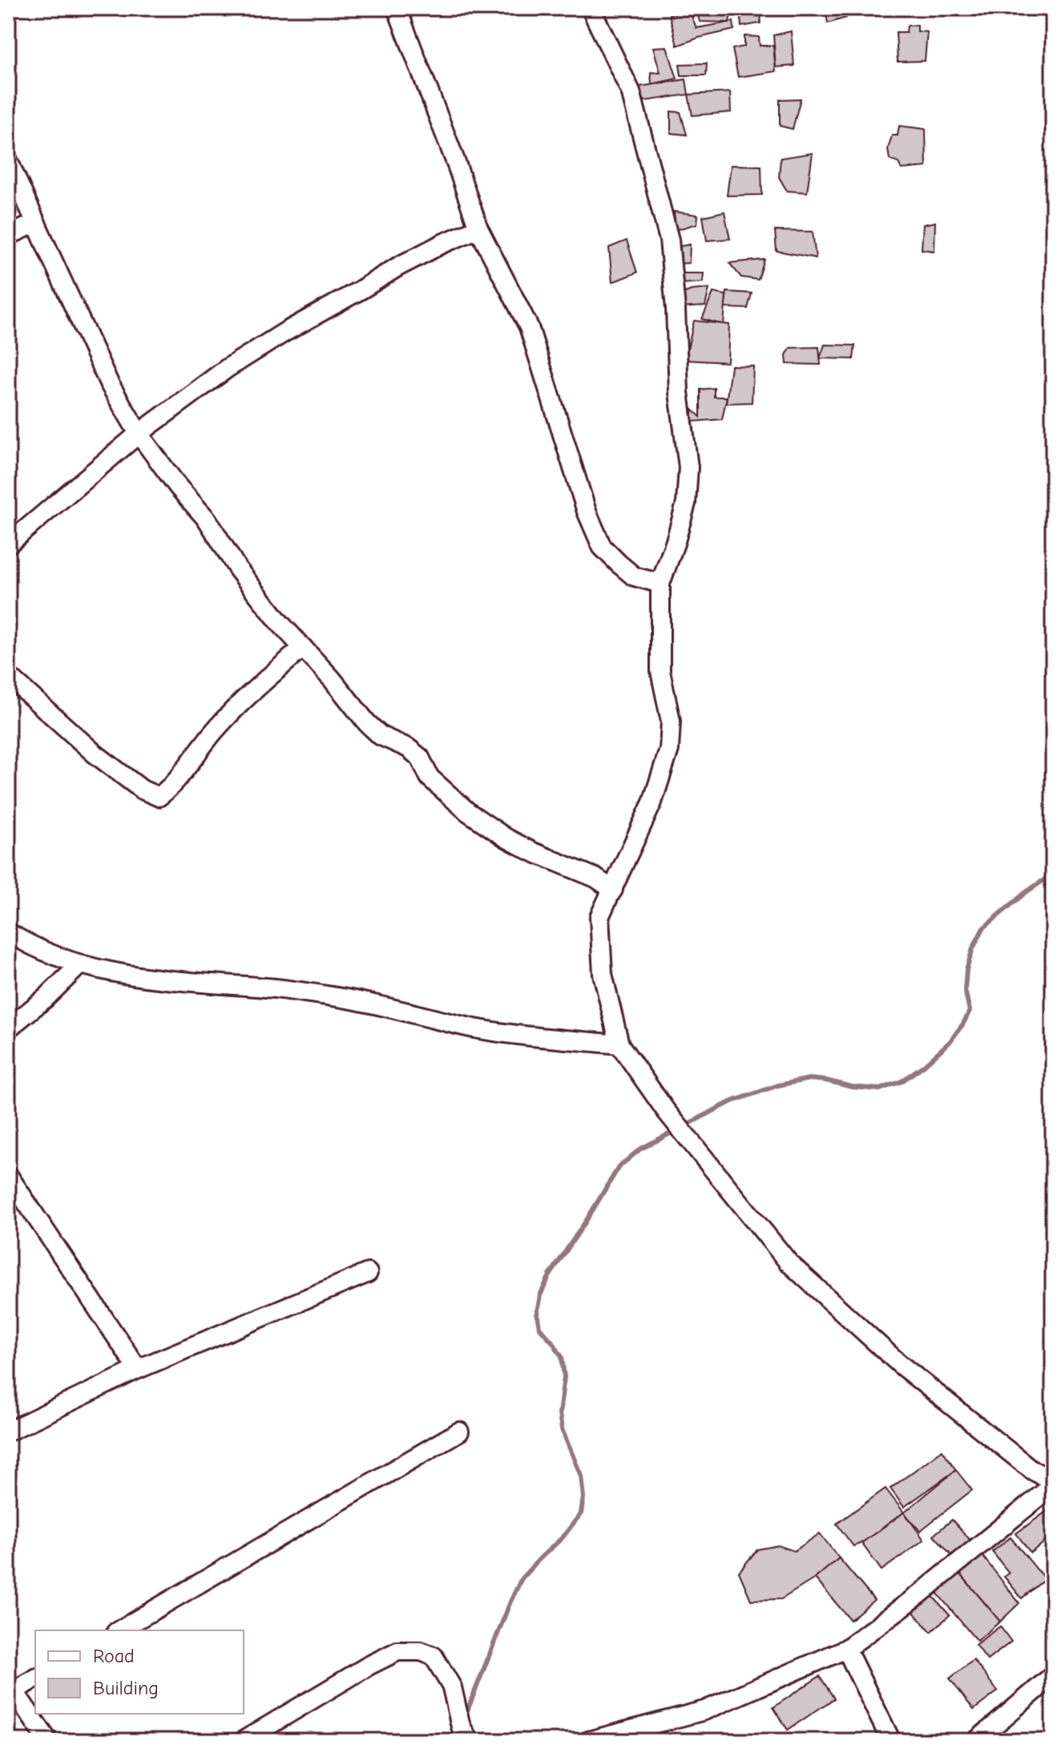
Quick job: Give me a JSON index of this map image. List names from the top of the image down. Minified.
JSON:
{"legend":["Road","Building"]}
